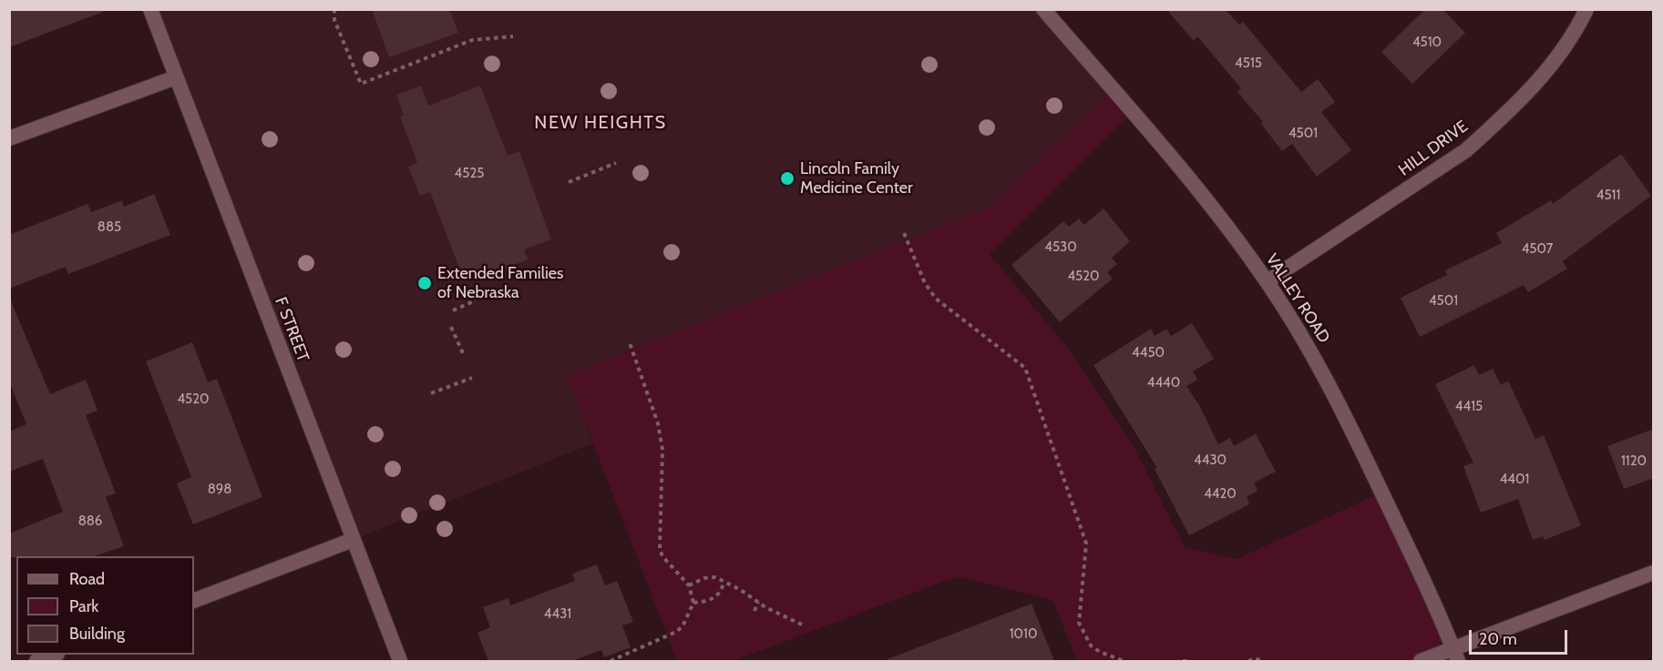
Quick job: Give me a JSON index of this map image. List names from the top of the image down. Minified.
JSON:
{"streets":{"street":["HILL DRIVE","VALLEY ROAD","F STREET"]},"crossings":[["HILL DRIVE","VALLEY ROAD"]],"districts":["NEW HEIGHTS"],"places":["Lincoln Family Medicine Center","Extended Families of Nebraska"],"house_numbers":["4510","4515","4501","4525","4511","885","4530","4507","4520","4501","4450","4440","4520","4415","4430","1120","4401","898","4420","886","4431","1010"],"legend":["Road","Park","Building"],"scale_bar":"20 m"}
